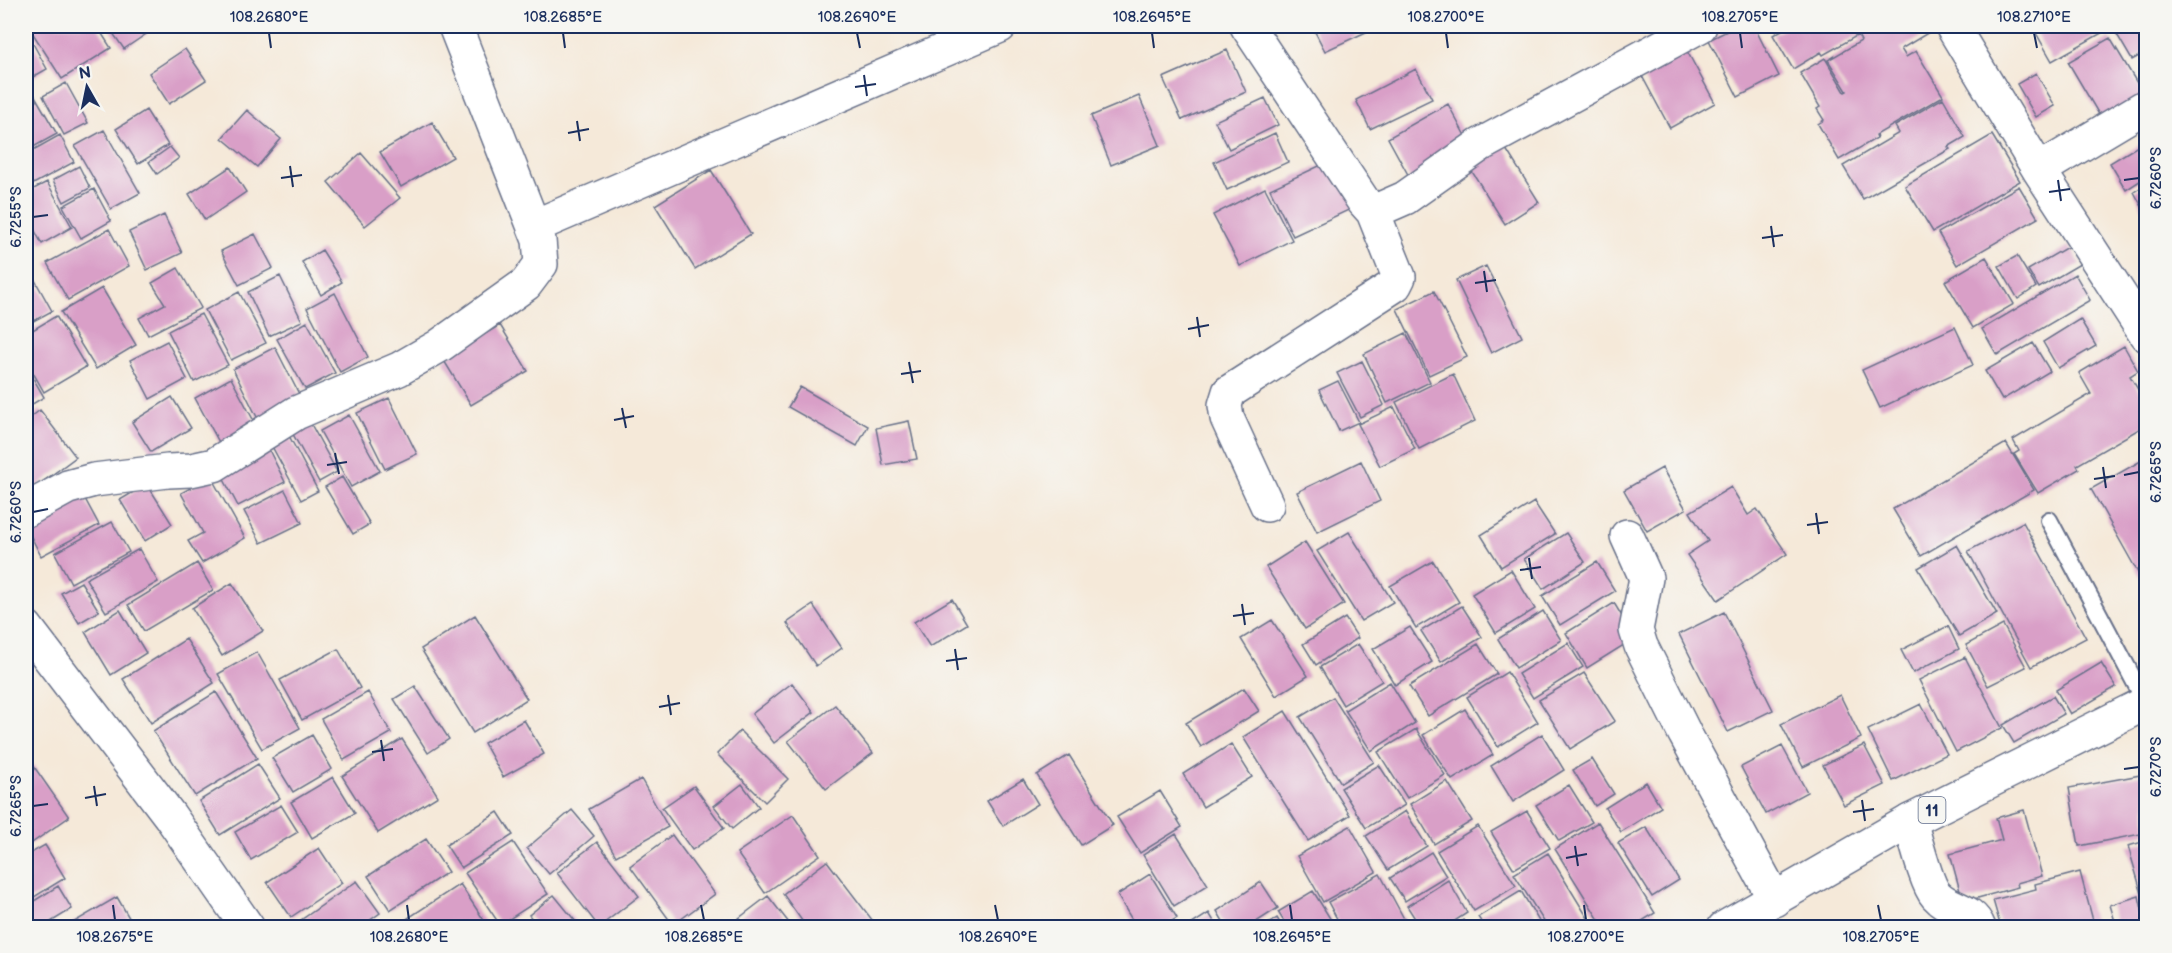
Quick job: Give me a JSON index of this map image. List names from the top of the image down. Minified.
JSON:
{"streets":{"main road":["11"]},"north":"top","coordinates":["108.2680°E","108.2685°E","108.2690°E","108.2695°E","108.2700°E","108.2705°E","108.2710°E","6.7260°S","6.7255°S","6.7265°S","6.7270°S","108.2675°E"]}
